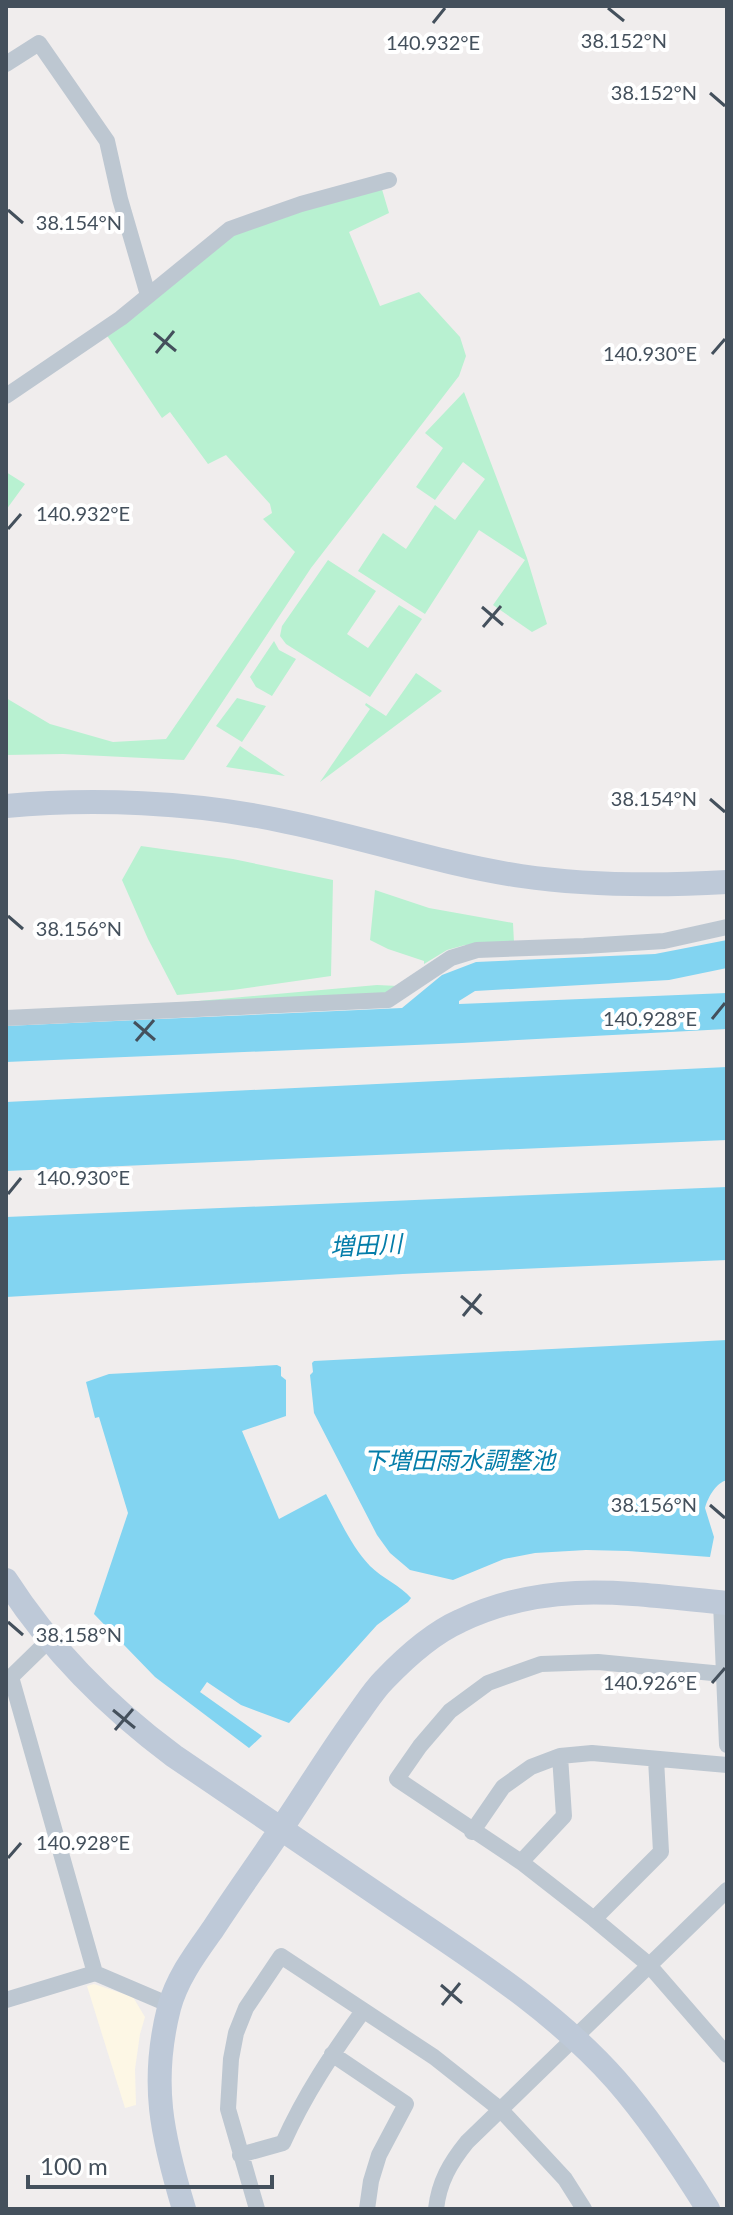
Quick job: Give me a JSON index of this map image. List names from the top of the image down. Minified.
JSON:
{"water":["増田川","下増田雨水調整池"],"scale_bar":"100 m","coordinates":["38.152°N","140.932°E","38.154°N","140.930°E","38.156°N","140.928°E","38.158°N","140.926°E"]}
